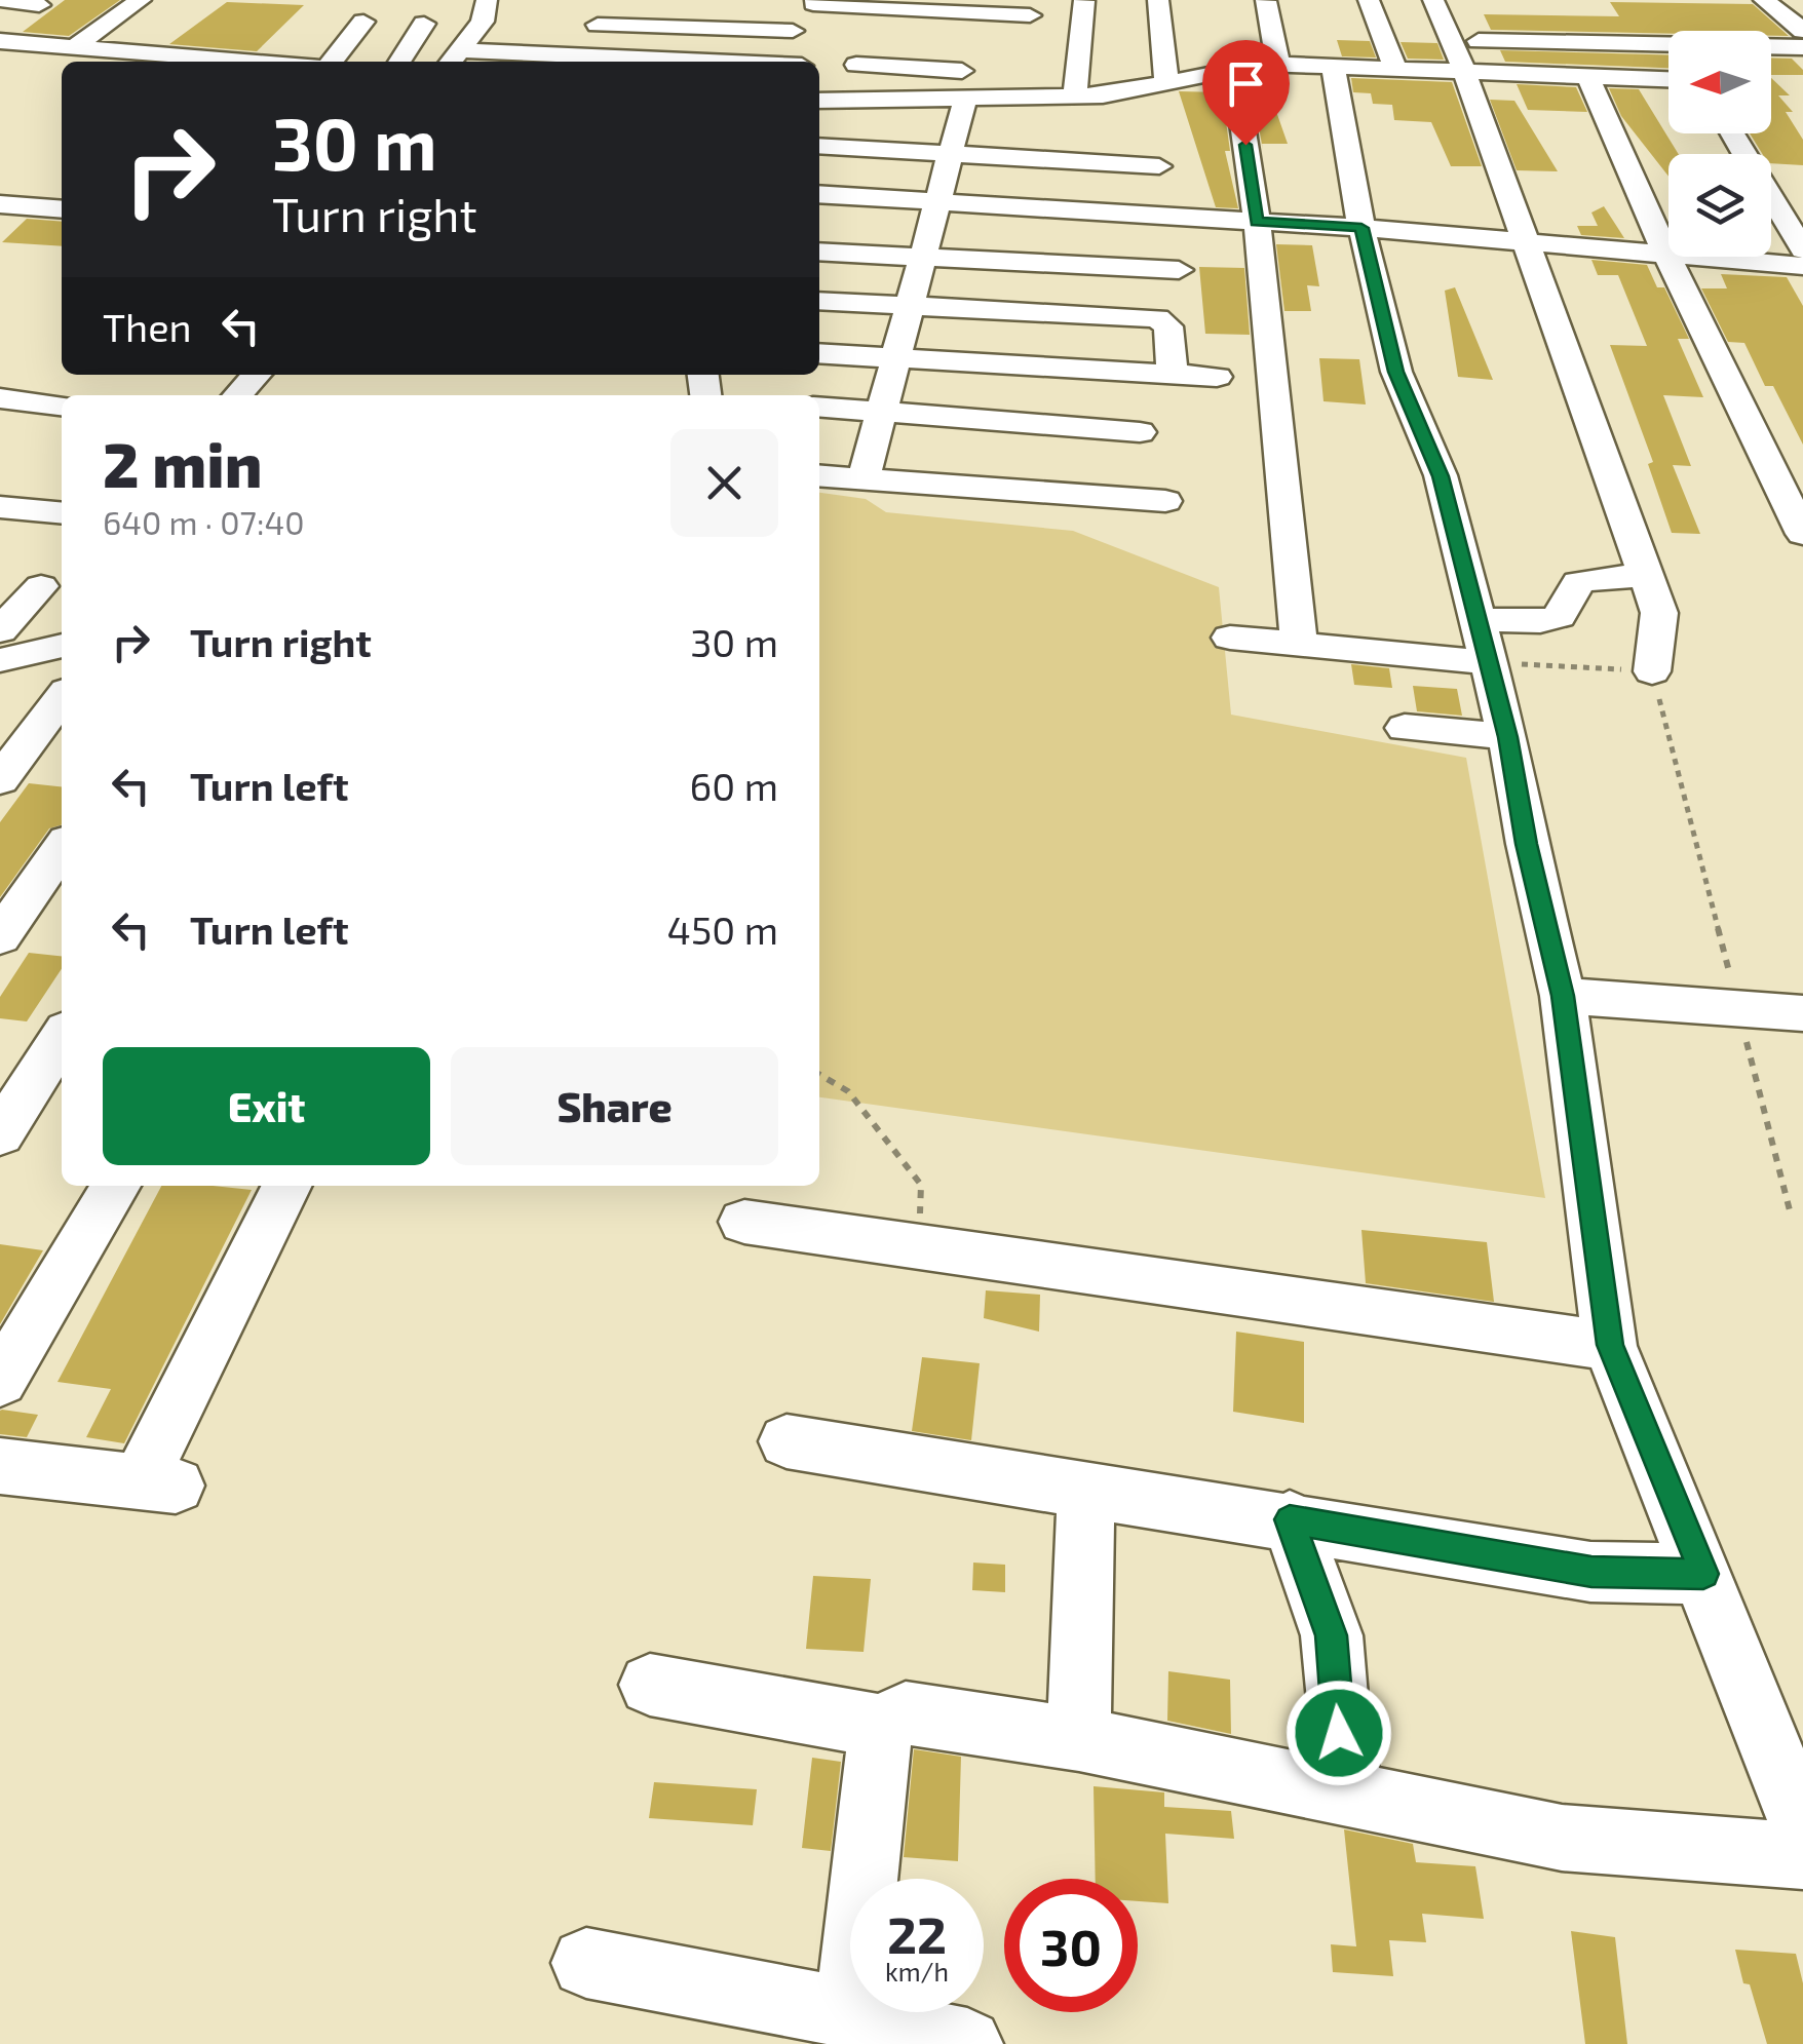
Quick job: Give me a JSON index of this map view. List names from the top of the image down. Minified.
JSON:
{"north":"left","page":{"turn":["30 m","Turn right"],"then":"Then","heading":["2 min","640 m · 07:40"],"list":[{"name":"Turn right","value":"30 m"},{"name":"Turn left","value":"60 m"},{"name":"Turn left","value":"450 m"}],"buttons":["Exit","Share"],"speed":"22 km/h","limit":"30"}}
